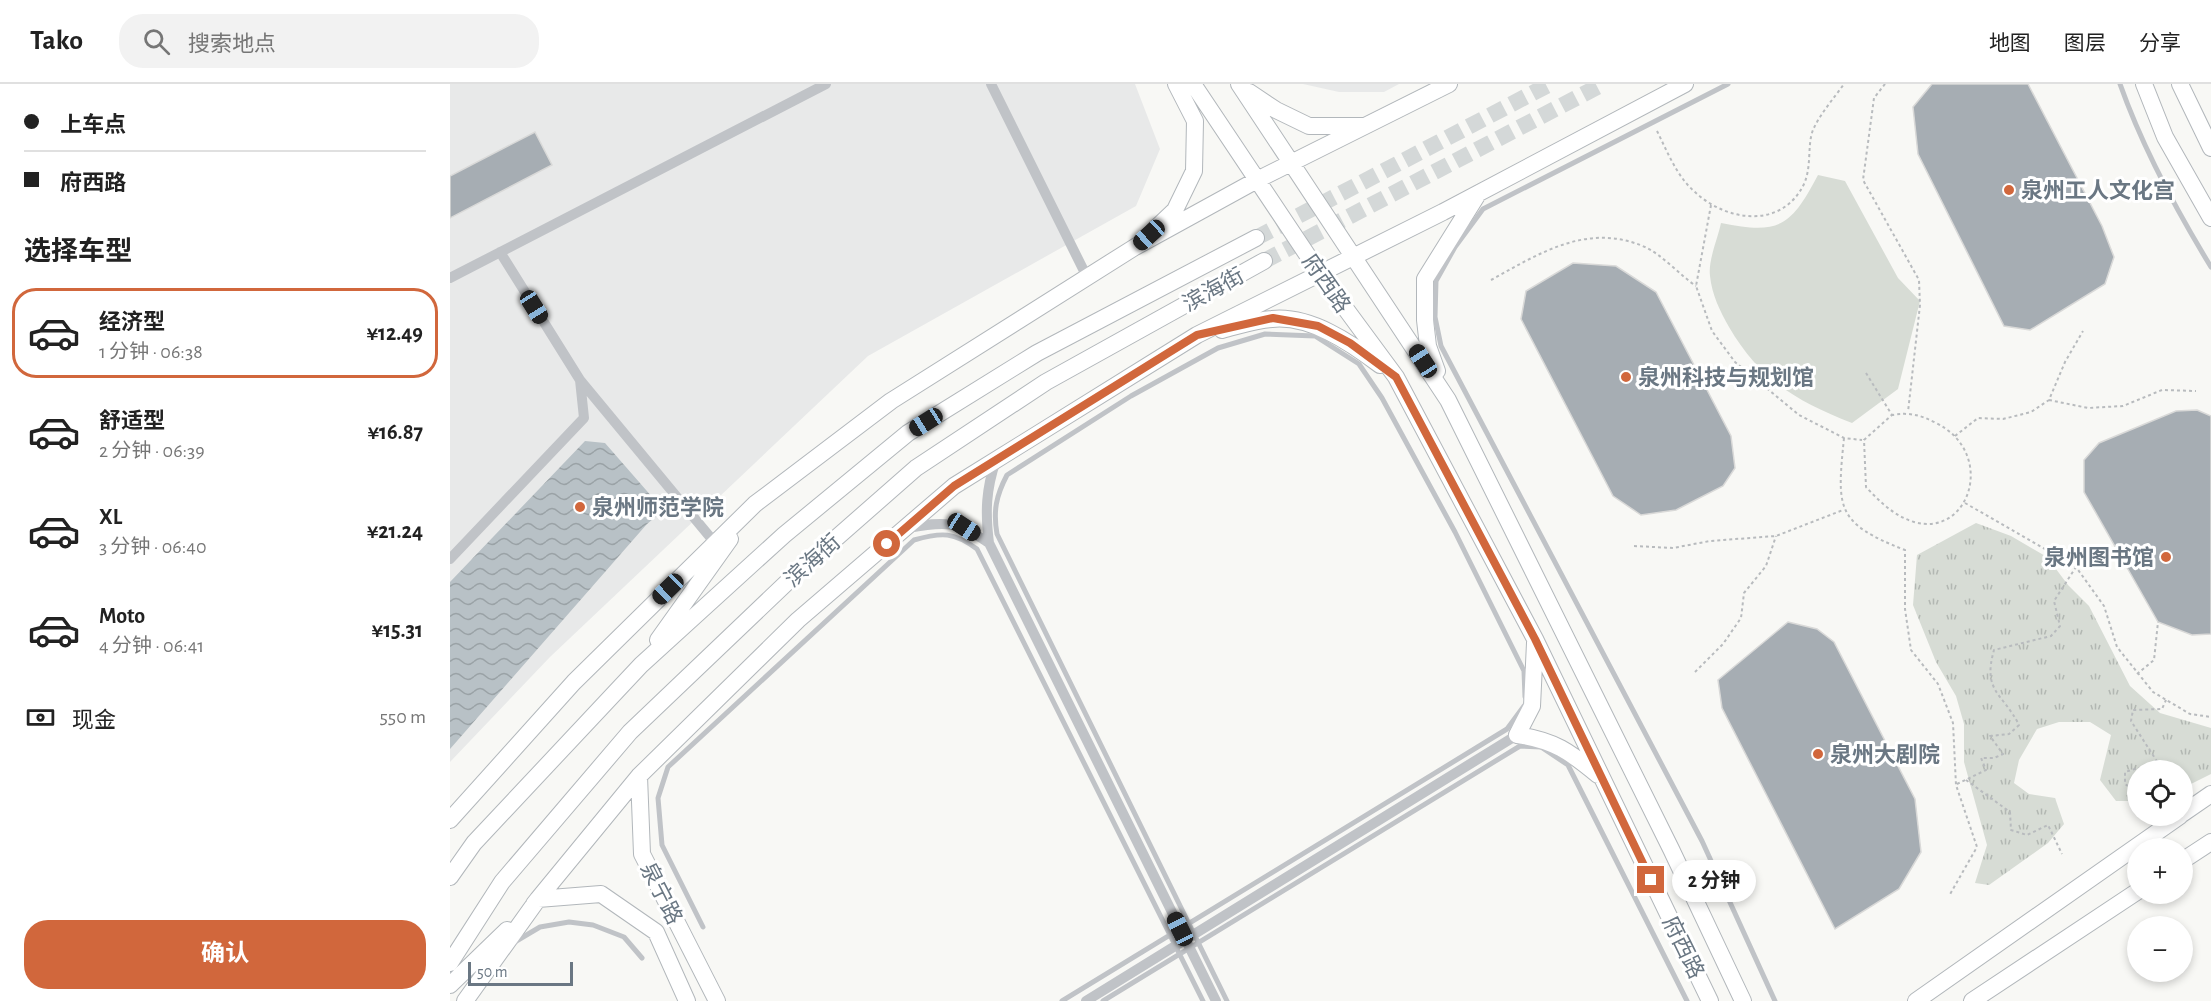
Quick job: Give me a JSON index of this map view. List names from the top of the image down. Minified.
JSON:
{"streets":{"street":["府西路","滨海街","泉宁路"]},"places":["泉州工人文化宫","泉州科技与规划馆","泉州师范学院","泉州图书馆","泉州大剧院"],"scale_bar":"50 m","page":{"header":"Tako","search":"搜索地点","nav":["地图","图层","分享"],"banner":["上车点","府西路"],"heading":"选择车型","list":[{"name":"经济型","note":"1 分钟 · 06:38","value":"¥12.49"},{"name":"舒适型","note":"2 分钟 · 06:39","value":"¥16.87"},{"name":"XL","note":"3 分钟 · 06:40","value":"¥21.24"},{"name":"Moto","note":"4 分钟 · 06:41","value":"¥15.31"}],"pay":["现金","550 m"],"map_buttons":["+","−"],"bubble":"2 分钟","buttons":"确认","scale":"50 m"}}
